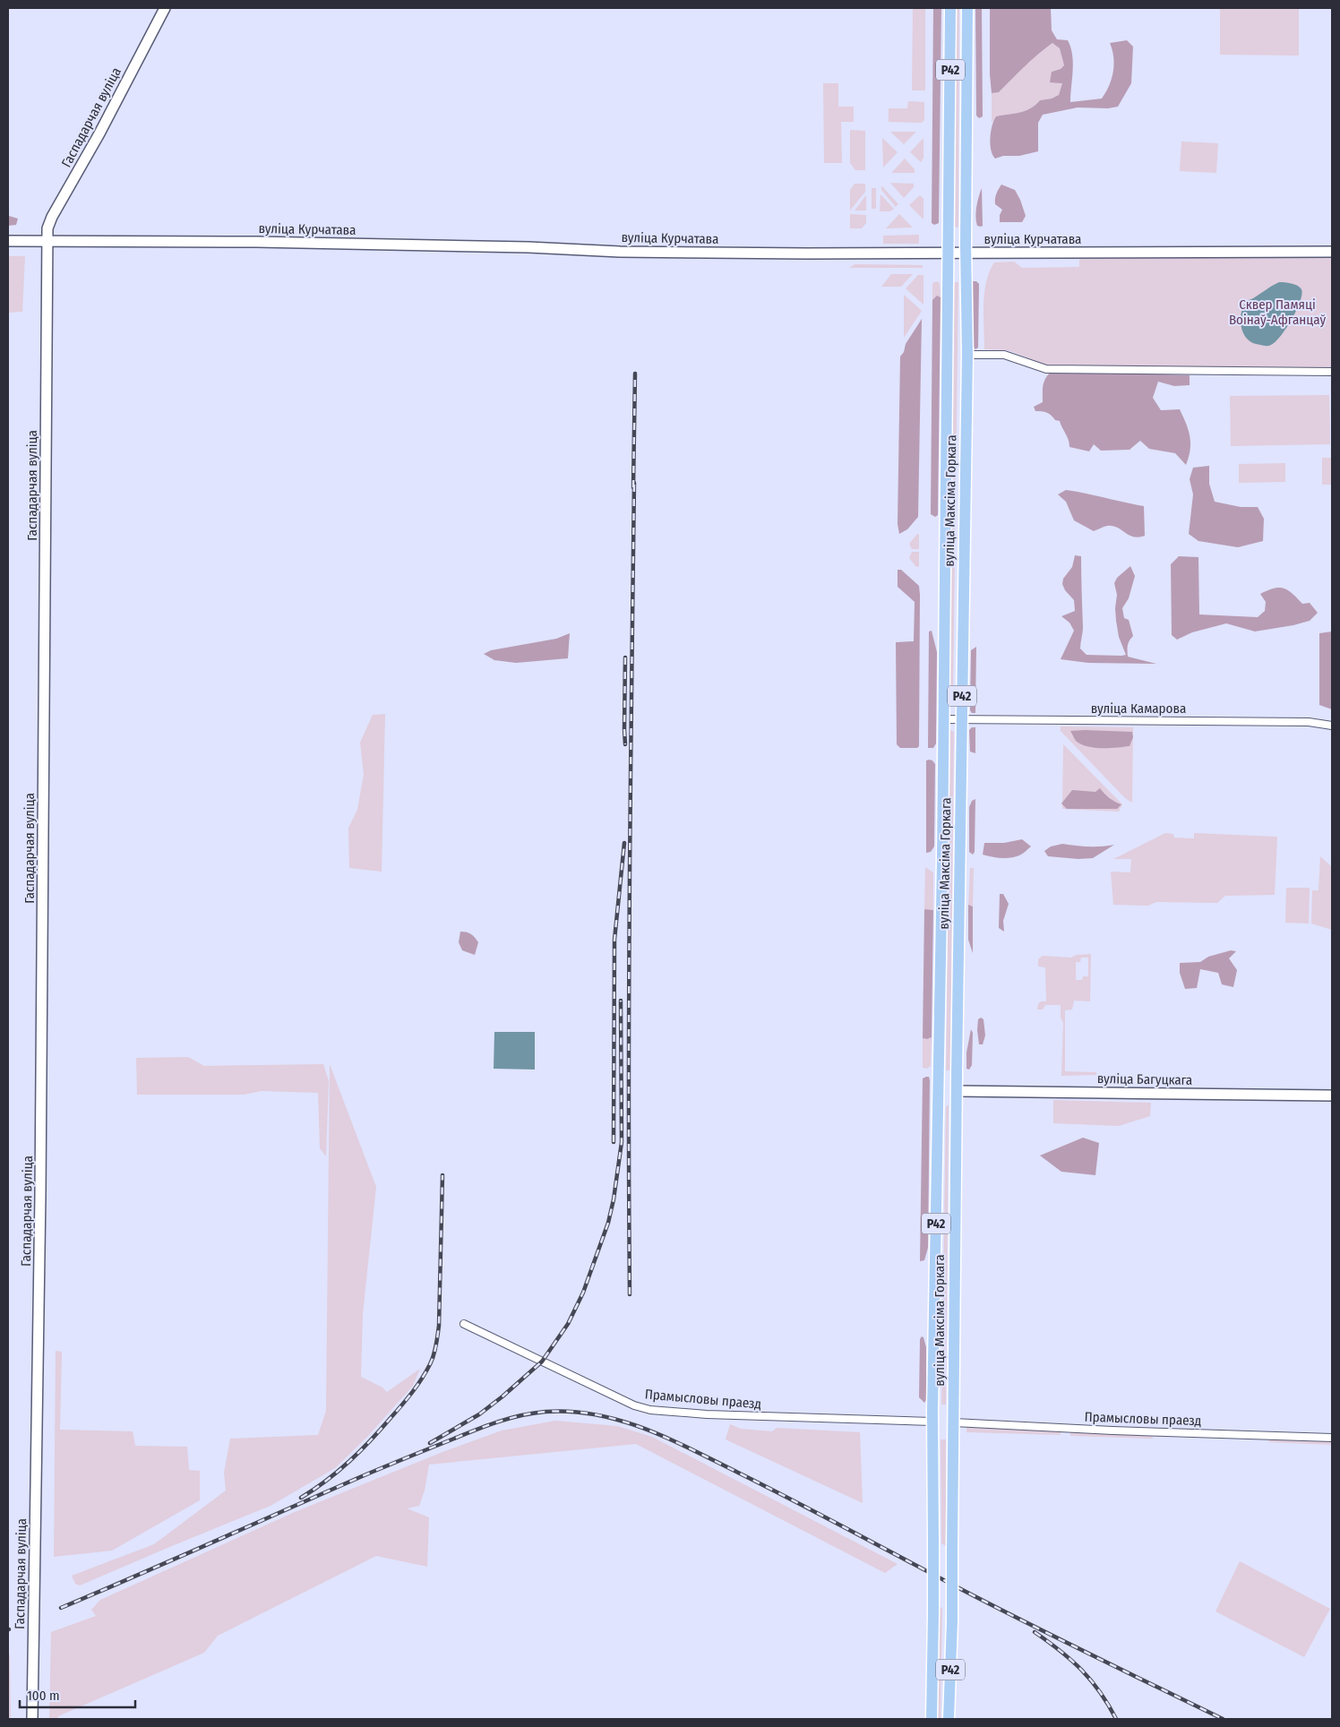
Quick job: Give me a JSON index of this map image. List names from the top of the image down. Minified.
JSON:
{"streets":{"main road":["Р42","вуліца Максіма Горкага"],"street":["Гаспадарчая вуліца","вуліца Курчатава","вуліца Камарова","вуліца Багуцкага","Прамысловы праезд"]},"crossings":[["Гаспадарчая вуліца","вуліца Курчатава"],["вуліца Курчатава","вуліца Максіма Горкага"],["вуліца Максіма Горкага","вуліца Камарова"],["вуліца Максіма Горкага","вуліца Багуцкага"],["вуліца Максіма Горкага","Прамысловы праезд"]],"parks":["Сквер Памяці Воінаў-Афганцаў"],"scale_bar":"100 m"}
